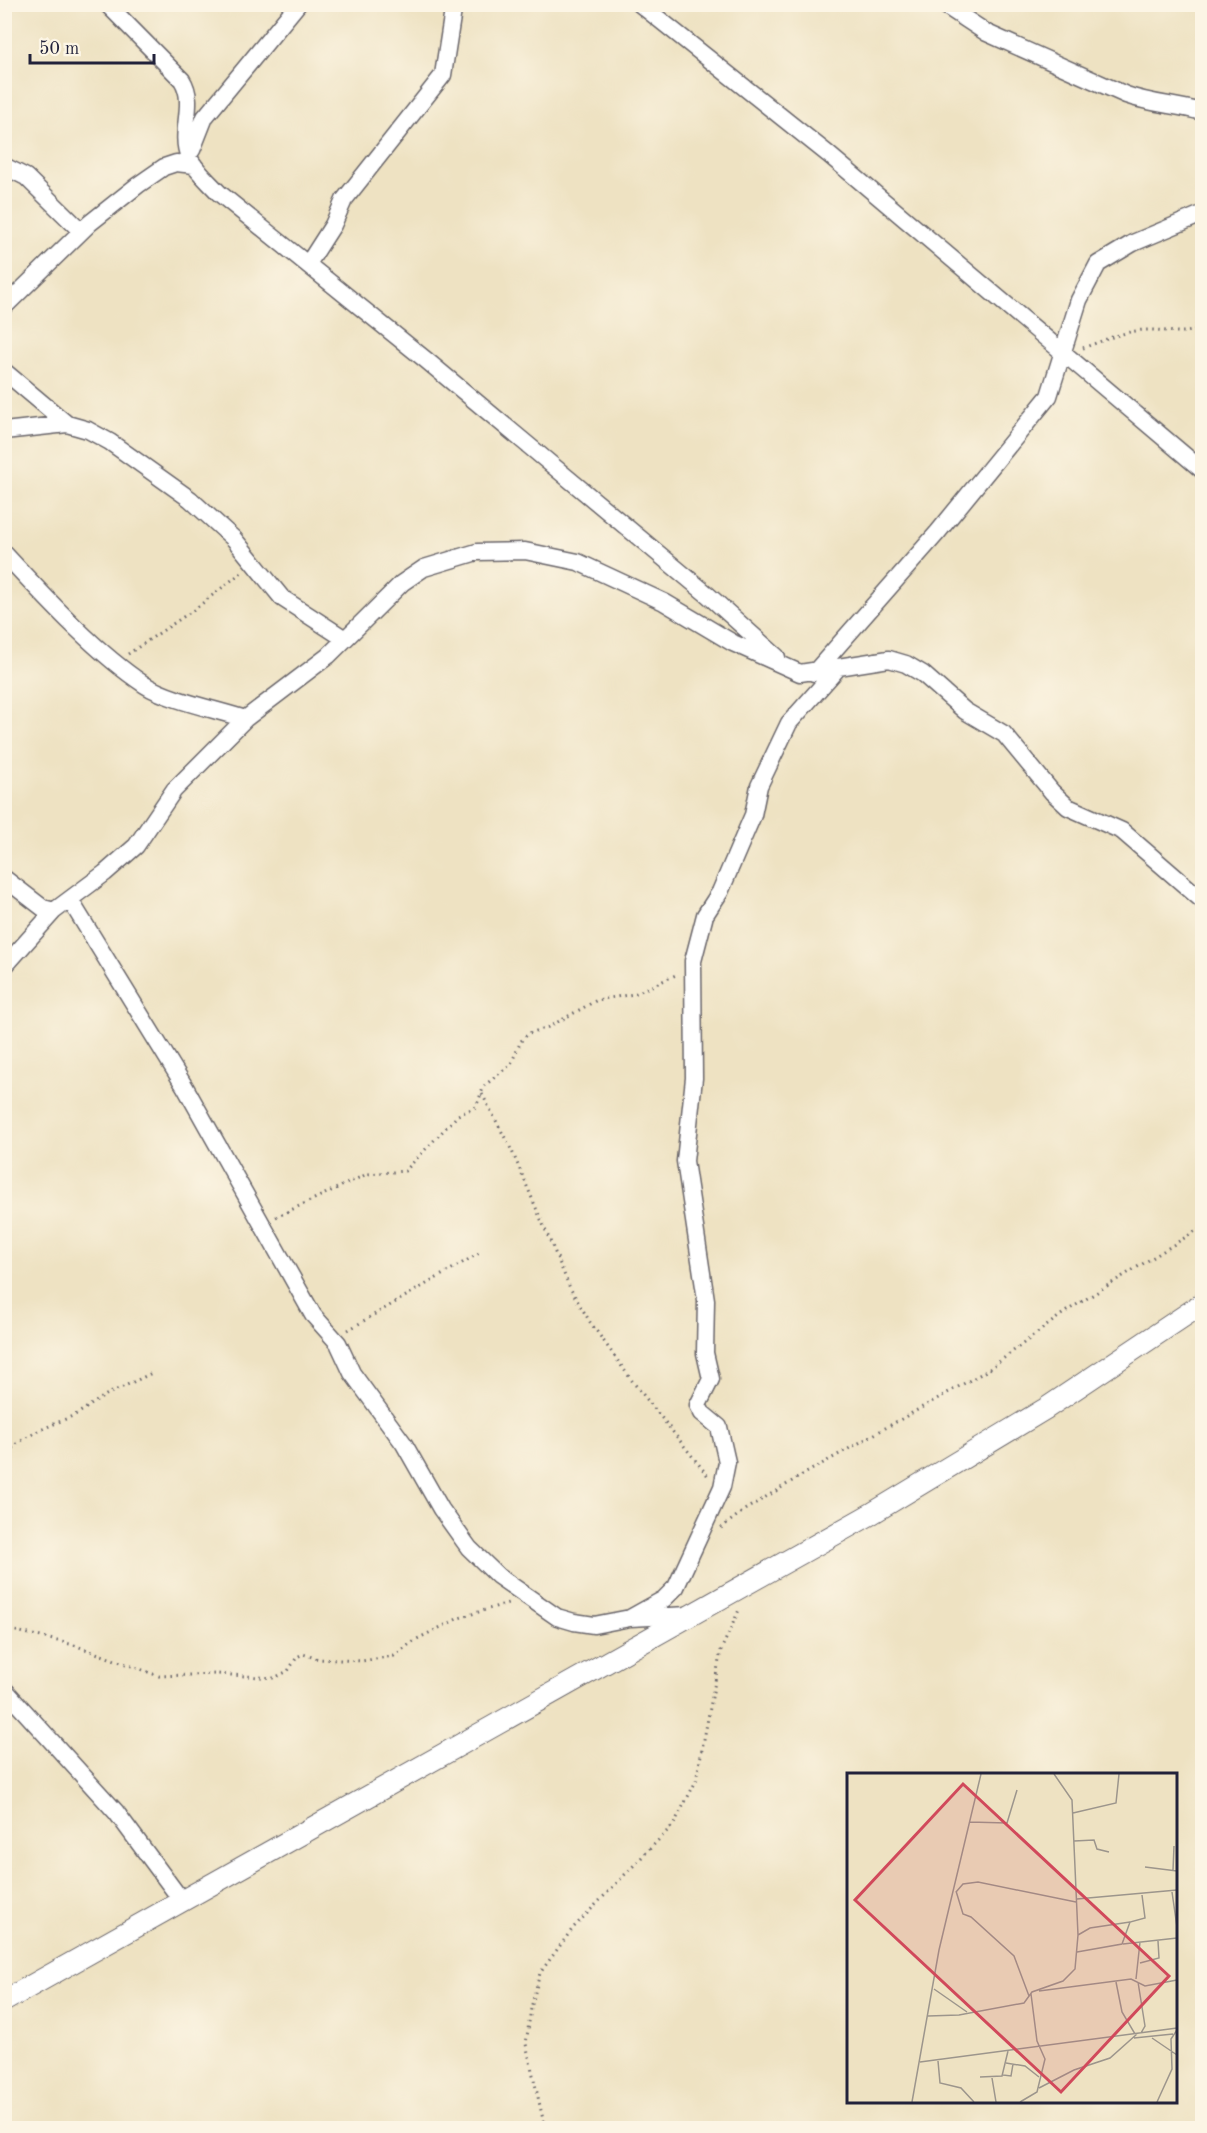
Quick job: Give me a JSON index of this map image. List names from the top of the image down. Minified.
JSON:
{"scale_bar":"50 m"}
